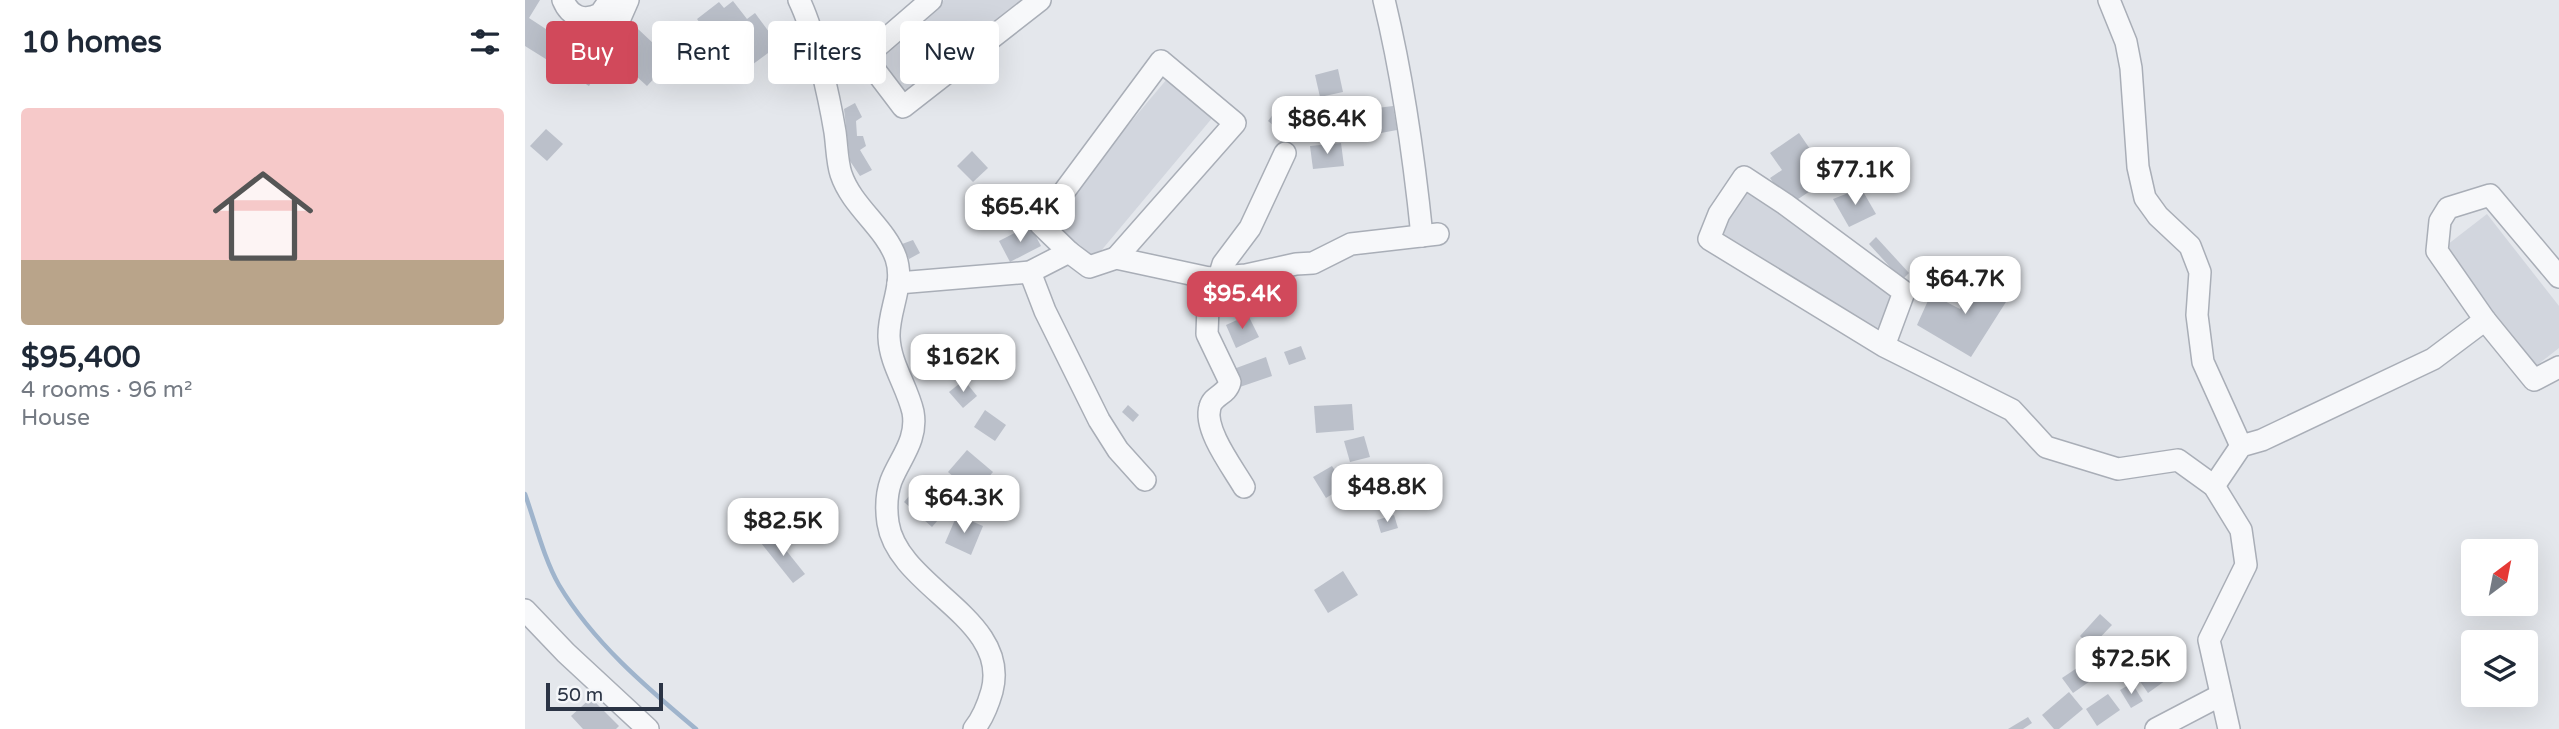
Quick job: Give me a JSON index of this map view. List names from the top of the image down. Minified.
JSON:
{"scale_bar":"50 m","north":"top right","page":{"heading":"10 homes","chip":["Buy","Rent","Filters","New"],"list":[{"name":"$95,400","note":"4 rooms · 96 m² · House"}],"price":["$86.4K","$77.1K","$65.4K","$64.7K","$95.4K","$162K","$48.8K","$64.3K","$82.5K","$72.5K"],"scale":"50 m"}}
